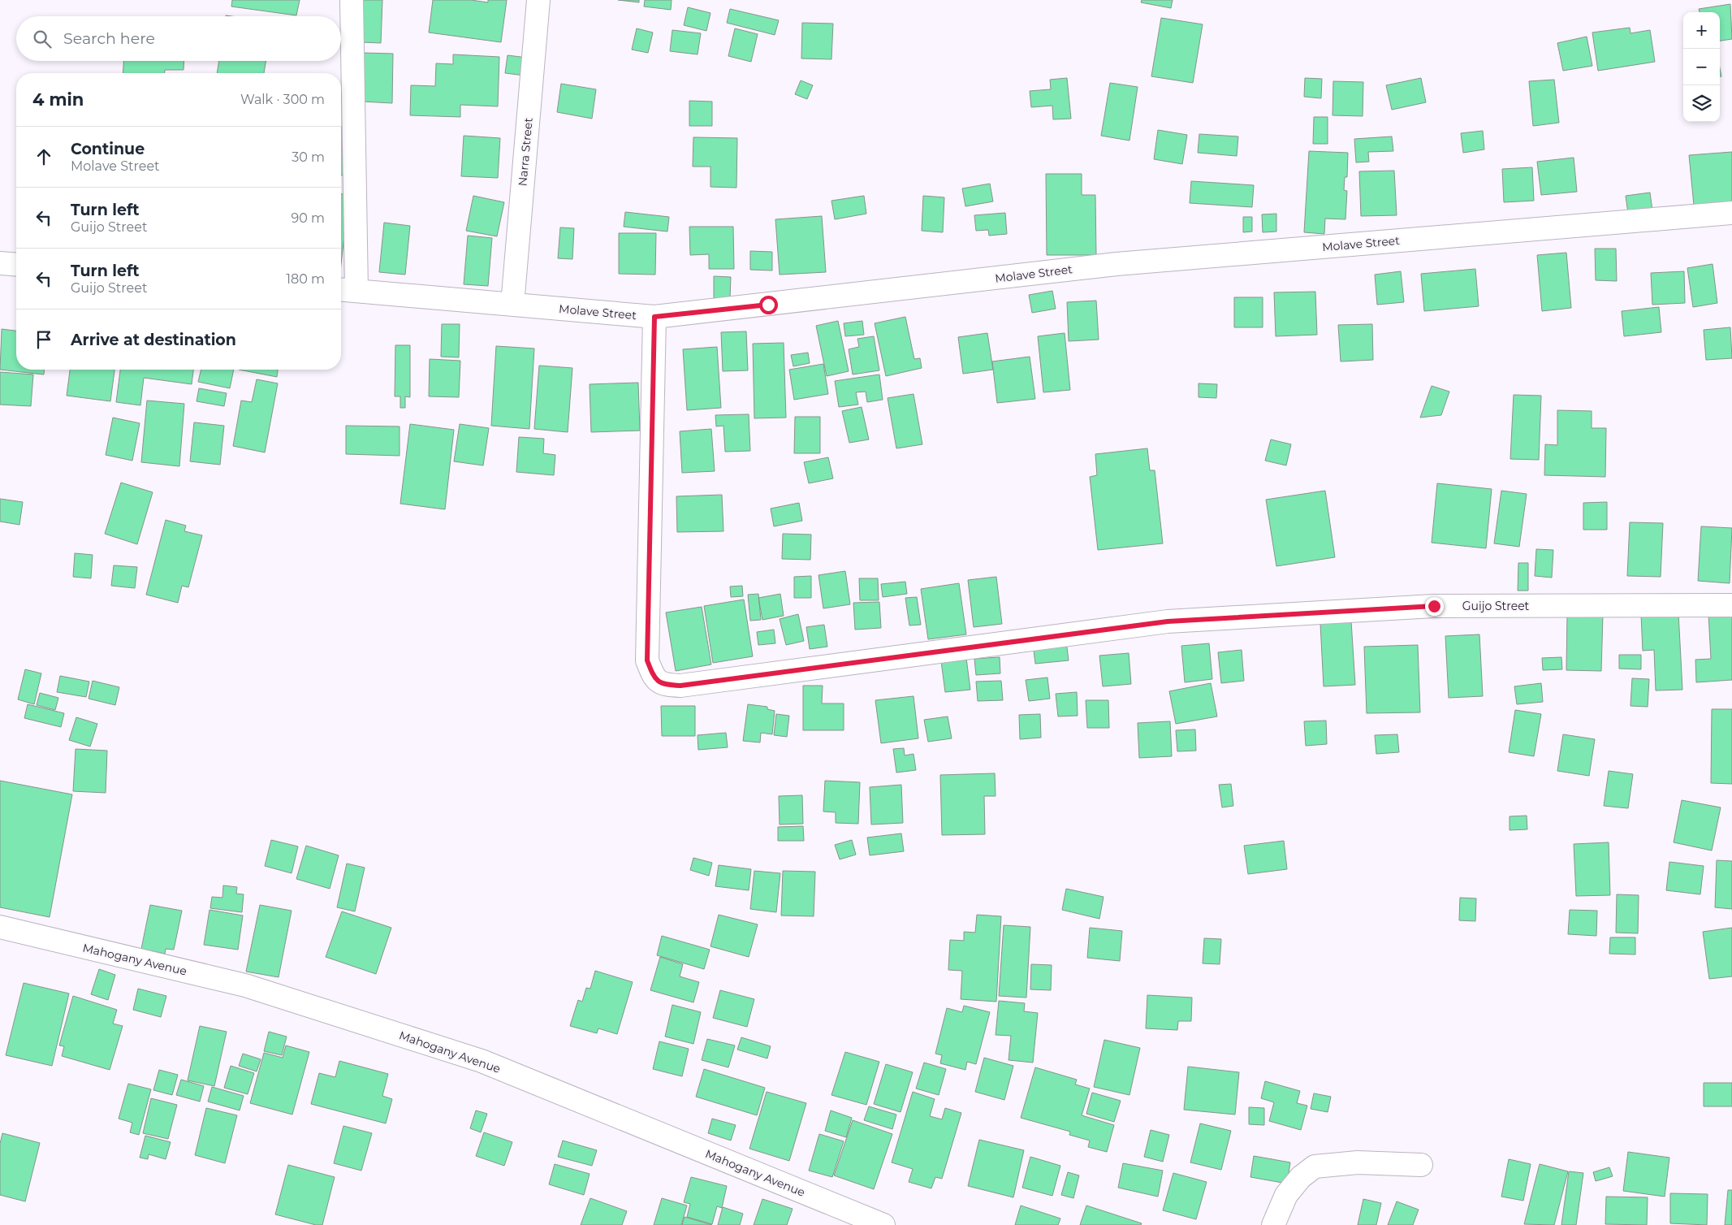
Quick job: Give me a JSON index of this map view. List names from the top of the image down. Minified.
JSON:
{"streets":{"street":["Narra Street","Molave Street","Guijo Street","Mahogany Avenue"]},"crossings":[["Narra Street","Molave Street"],["Molave Street","Guijo Street"]],"page":{"map_buttons":["+","−"],"search":"Search here","heading":["4 min","Walk · 300 m"],"list":[["Continue","Molave Street","30 m"],["Turn left","Guijo Street","90 m"],["Turn left","Guijo Street","180 m"],"Arrive at destination"]}}
